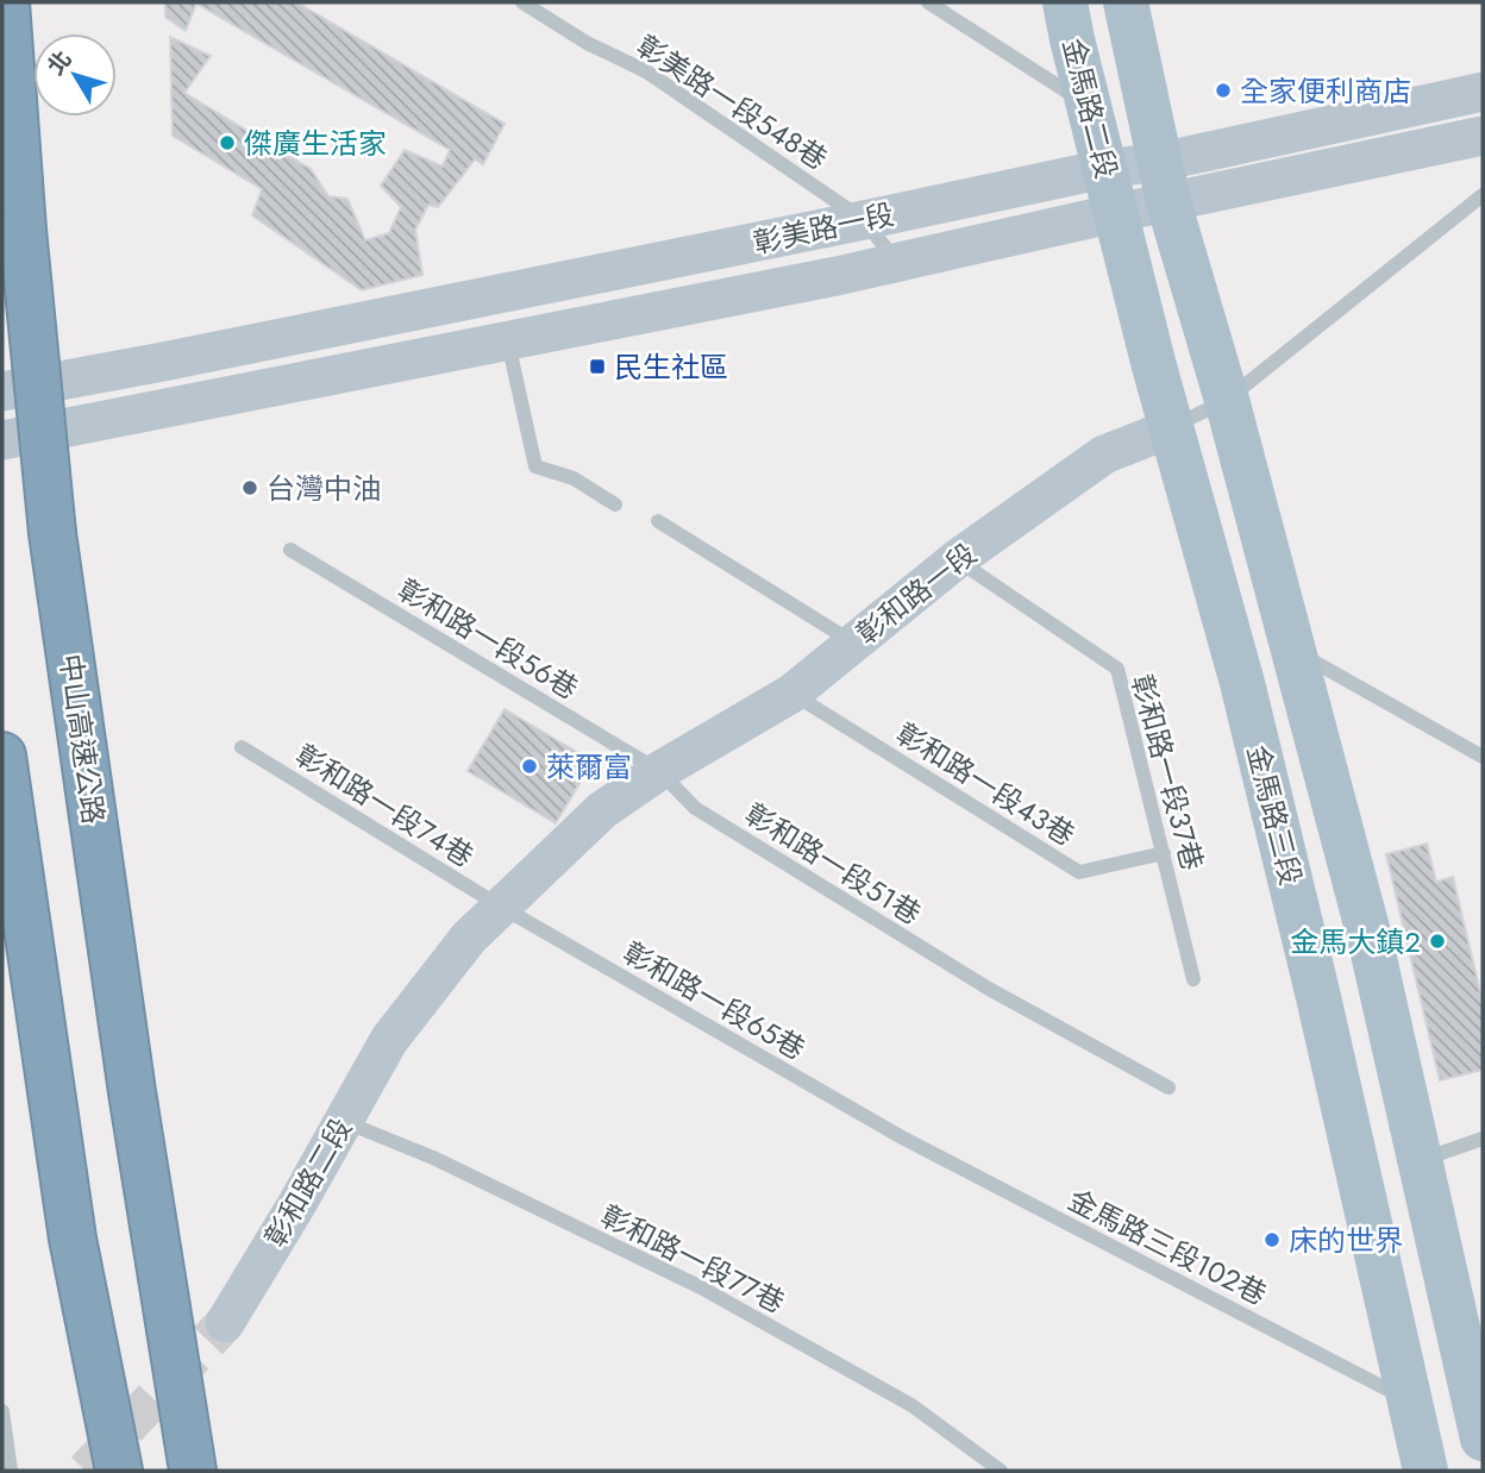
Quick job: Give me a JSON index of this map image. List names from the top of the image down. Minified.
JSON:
{"streets":{"highway":["中山高速公路"],"main road":["金馬路二段","彰美路一段","彰和路一段","金馬路三段","彰和路二段"],"lane":["彰美路一段548巷","彰和路一段56巷","彰和路一段37巷","彰和路一段43巷","彰和路一段74巷","彰和路一段51巷","彰和路一段65巷","金馬路三段102巷","彰和路一段77巷"]},"crossings":[["彰美路一段548巷","彰美路一段"],["金馬路二段","彰美路一段"],["金馬路二段","金馬路三段"],["彰美路一段","金馬路三段"],["彰和路一段","彰和路一段56巷"],["彰和路一段","彰和路一段37巷"],["彰和路一段","彰和路一段43巷"],["彰和路一段","彰和路一段74巷"],["彰和路一段","金馬路三段"],["彰和路一段","彰和路一段51巷"],["彰和路一段","彰和路一段65巷"],["彰和路一段","彰和路二段"],["彰和路一段56巷","彰和路一段51巷"],["彰和路一段37巷","彰和路一段43巷"],["彰和路一段74巷","彰和路一段65巷"],["金馬路三段","金馬路三段102巷"],["彰和路一段65巷","金馬路三段102巷"],["彰和路二段","彰和路一段77巷"]],"places":{"other":["全家便利商店","傑廣生活家","台灣中油","萊爾富","金馬大鎮2","床的世界"],"transit":["民生社區"]},"north":"top left"}
